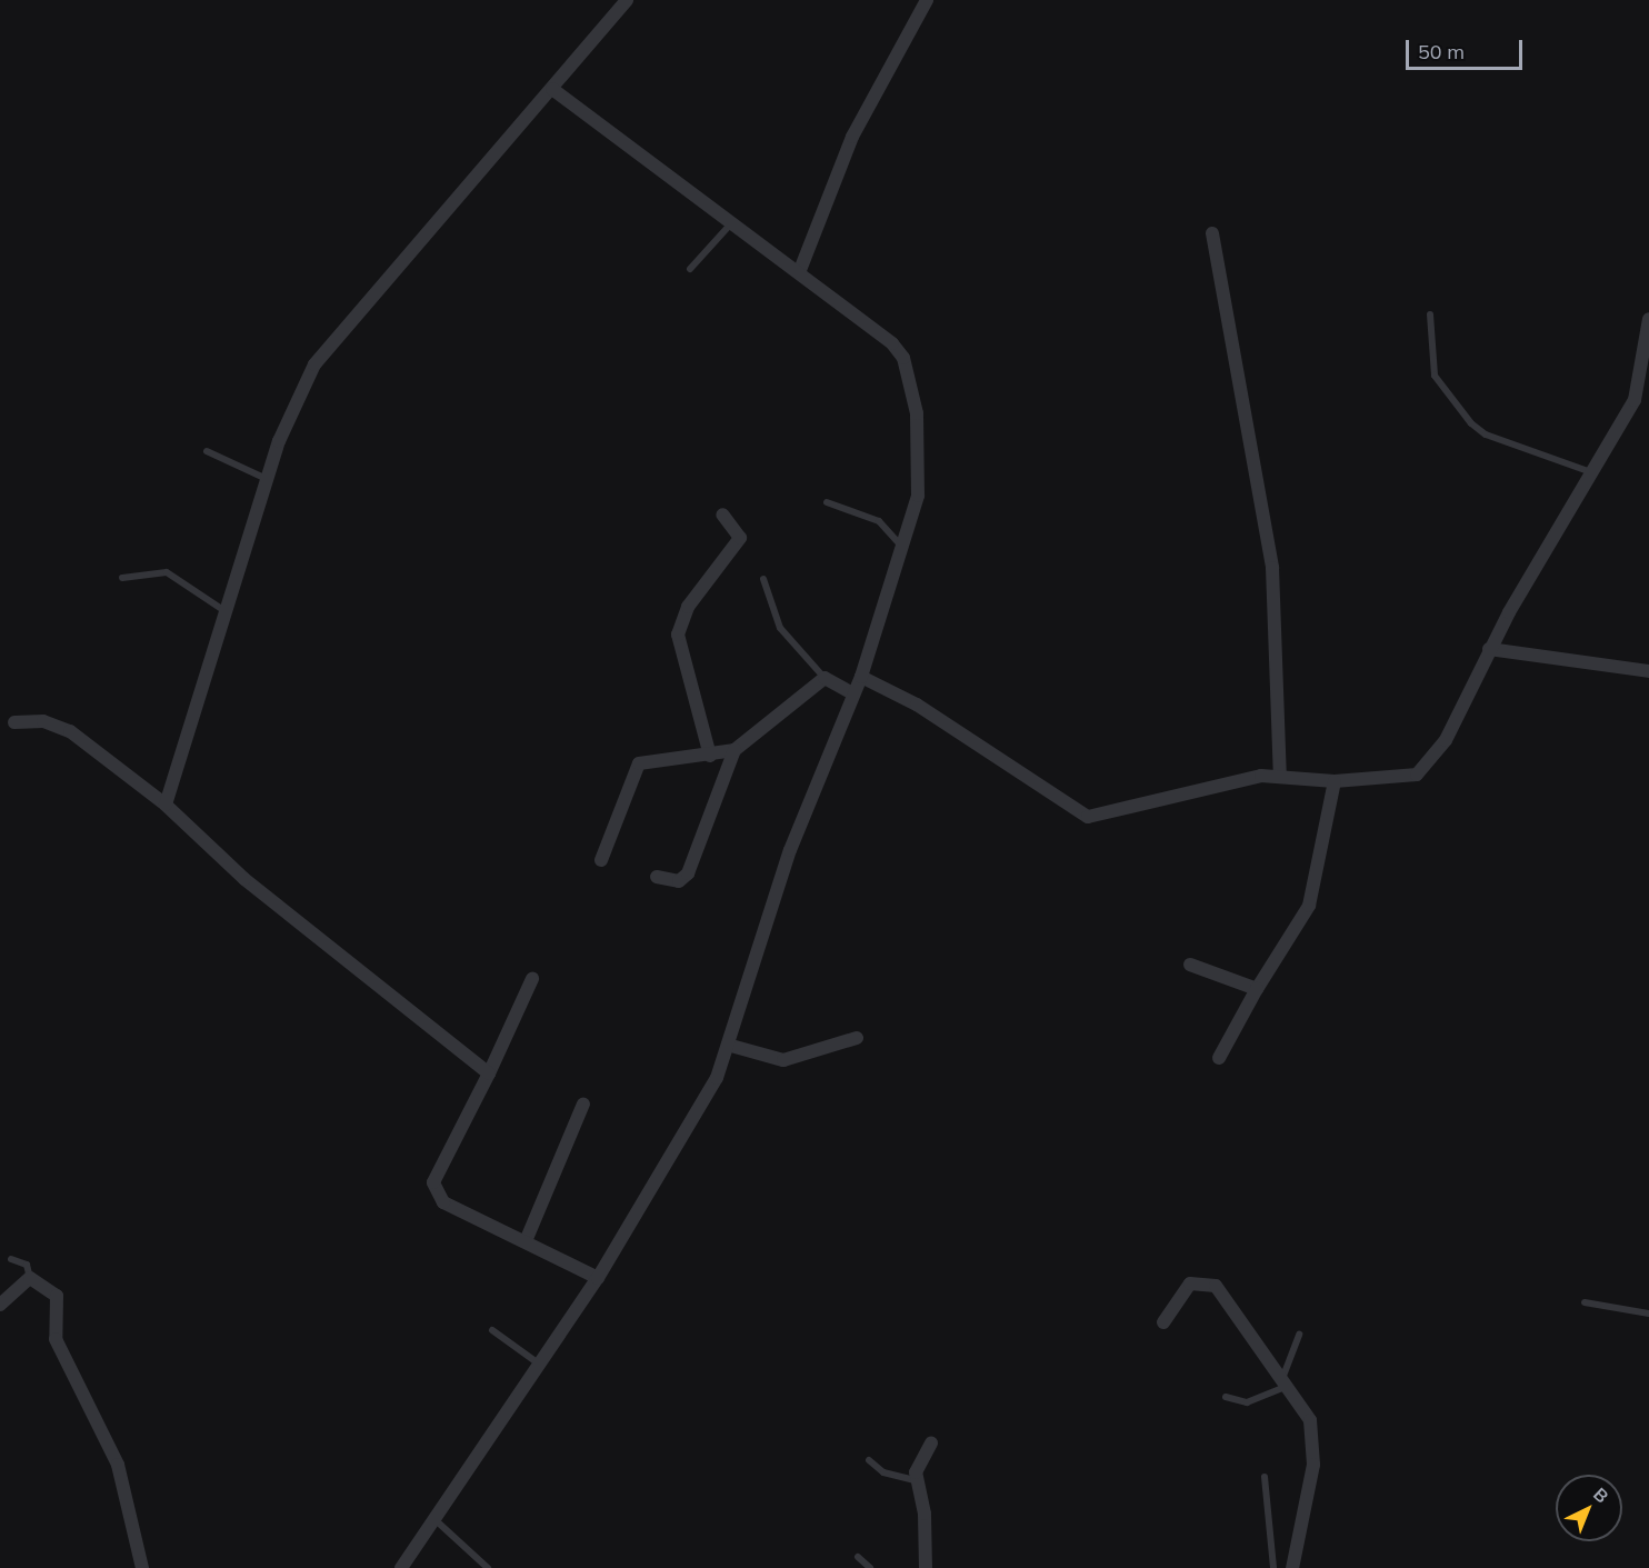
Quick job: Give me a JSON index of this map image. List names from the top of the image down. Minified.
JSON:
{"scale_bar":"50 m","north":"top right"}
